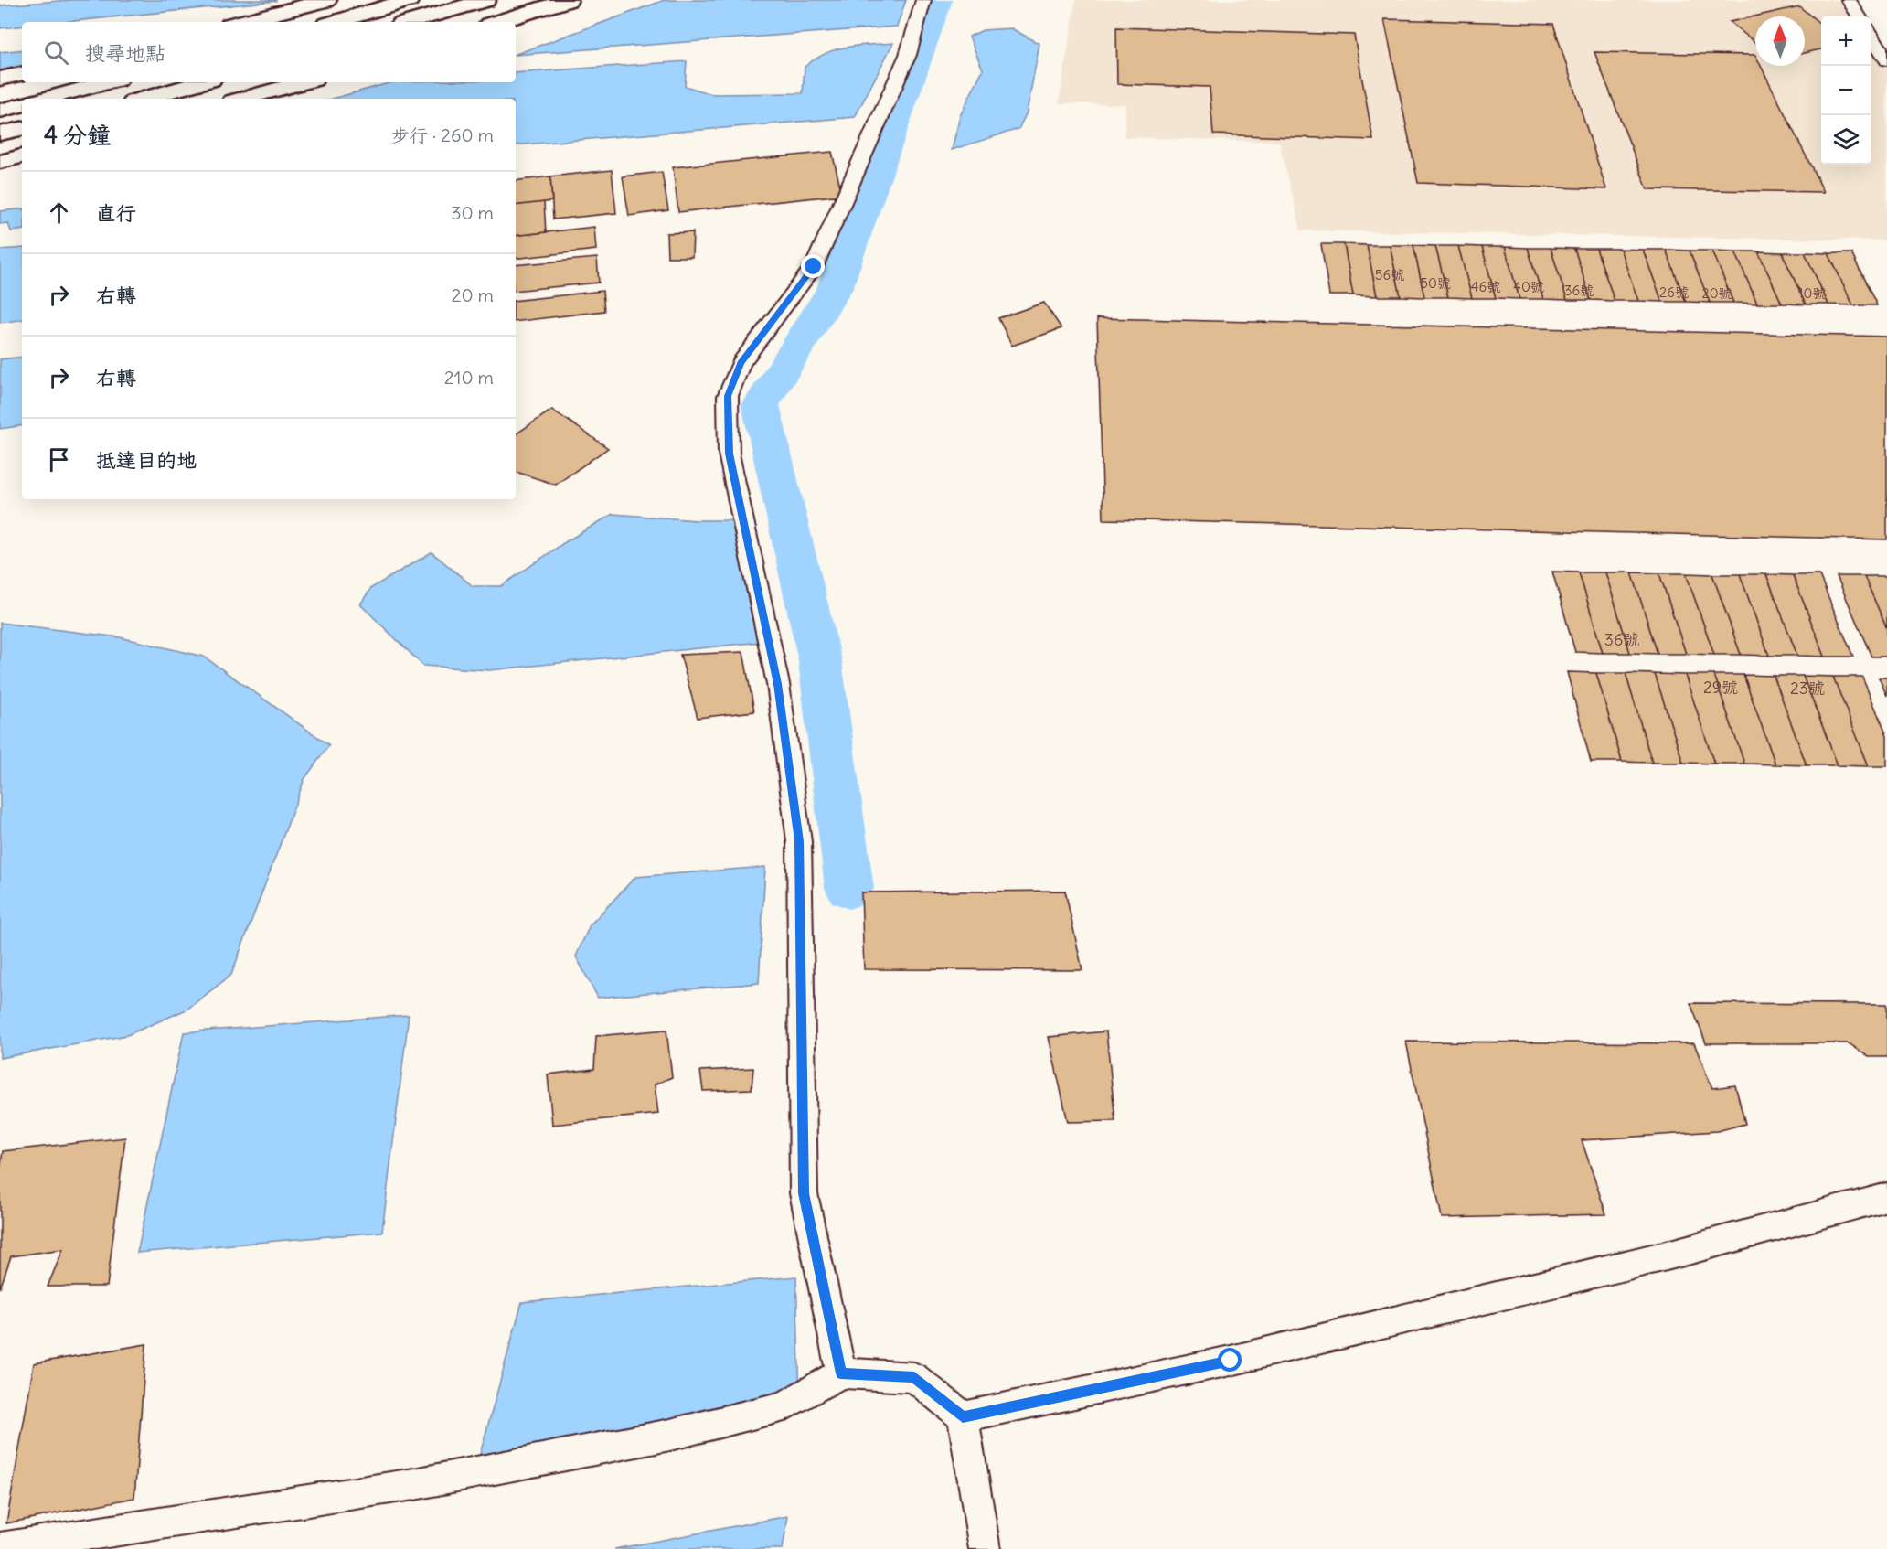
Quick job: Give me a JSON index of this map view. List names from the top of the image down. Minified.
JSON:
{"house_numbers":["56號","50號","46號","40號","36號","26號","20號","10號","36號","29號","23號"],"north":"top","page":{"map_buttons":["+","−"],"search":"搜尋地點","heading":["4 分鐘","步行 · 260 m"],"list":[["直行","30 m"],["右轉","20 m"],["右轉","210 m"],"抵達目的地"]}}
